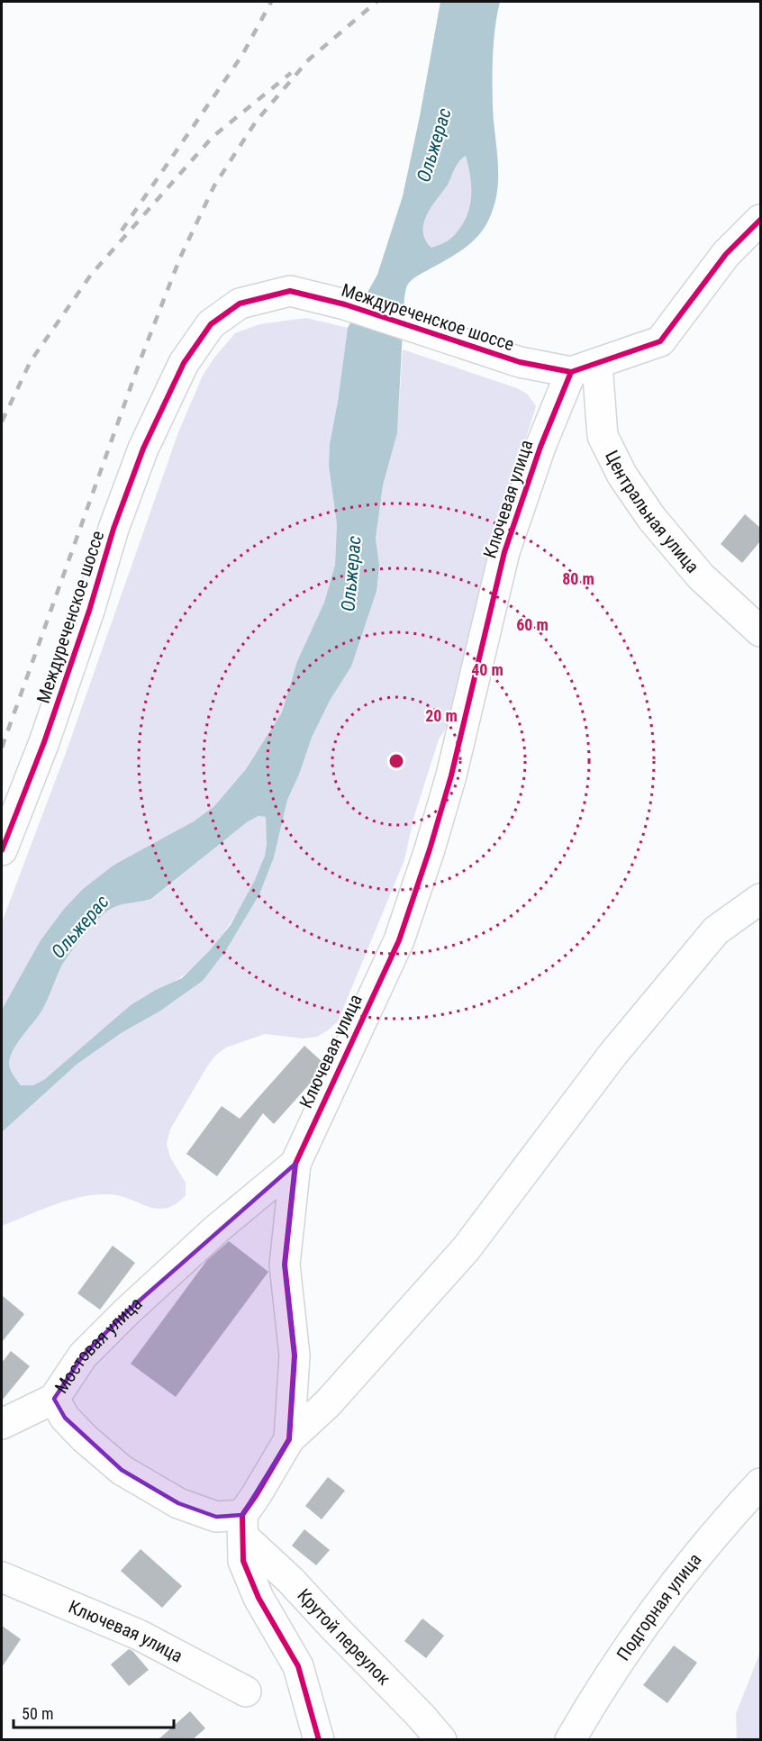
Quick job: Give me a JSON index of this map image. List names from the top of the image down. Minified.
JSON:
{"streets":{"street":["Междуреченское шоссе","Ключевая улица","Центральная улица","Мостовая улица","Подгорная улица","Крутой переулок"]},"crossings":[["Междуреченское шоссе","Ключевая улица"],["Междуреченское шоссе","Центральная улица"],["Ключевая улица","Центральная улица"],["Ключевая улица","Мостовая улица"],["Ключевая улица","Крутой переулок"],["Мостовая улица","Крутой переулок"]],"water":["Ольжерас"],"scale_bar":"50 m","rings":["80 m","60 m","40 m","20 m"]}
